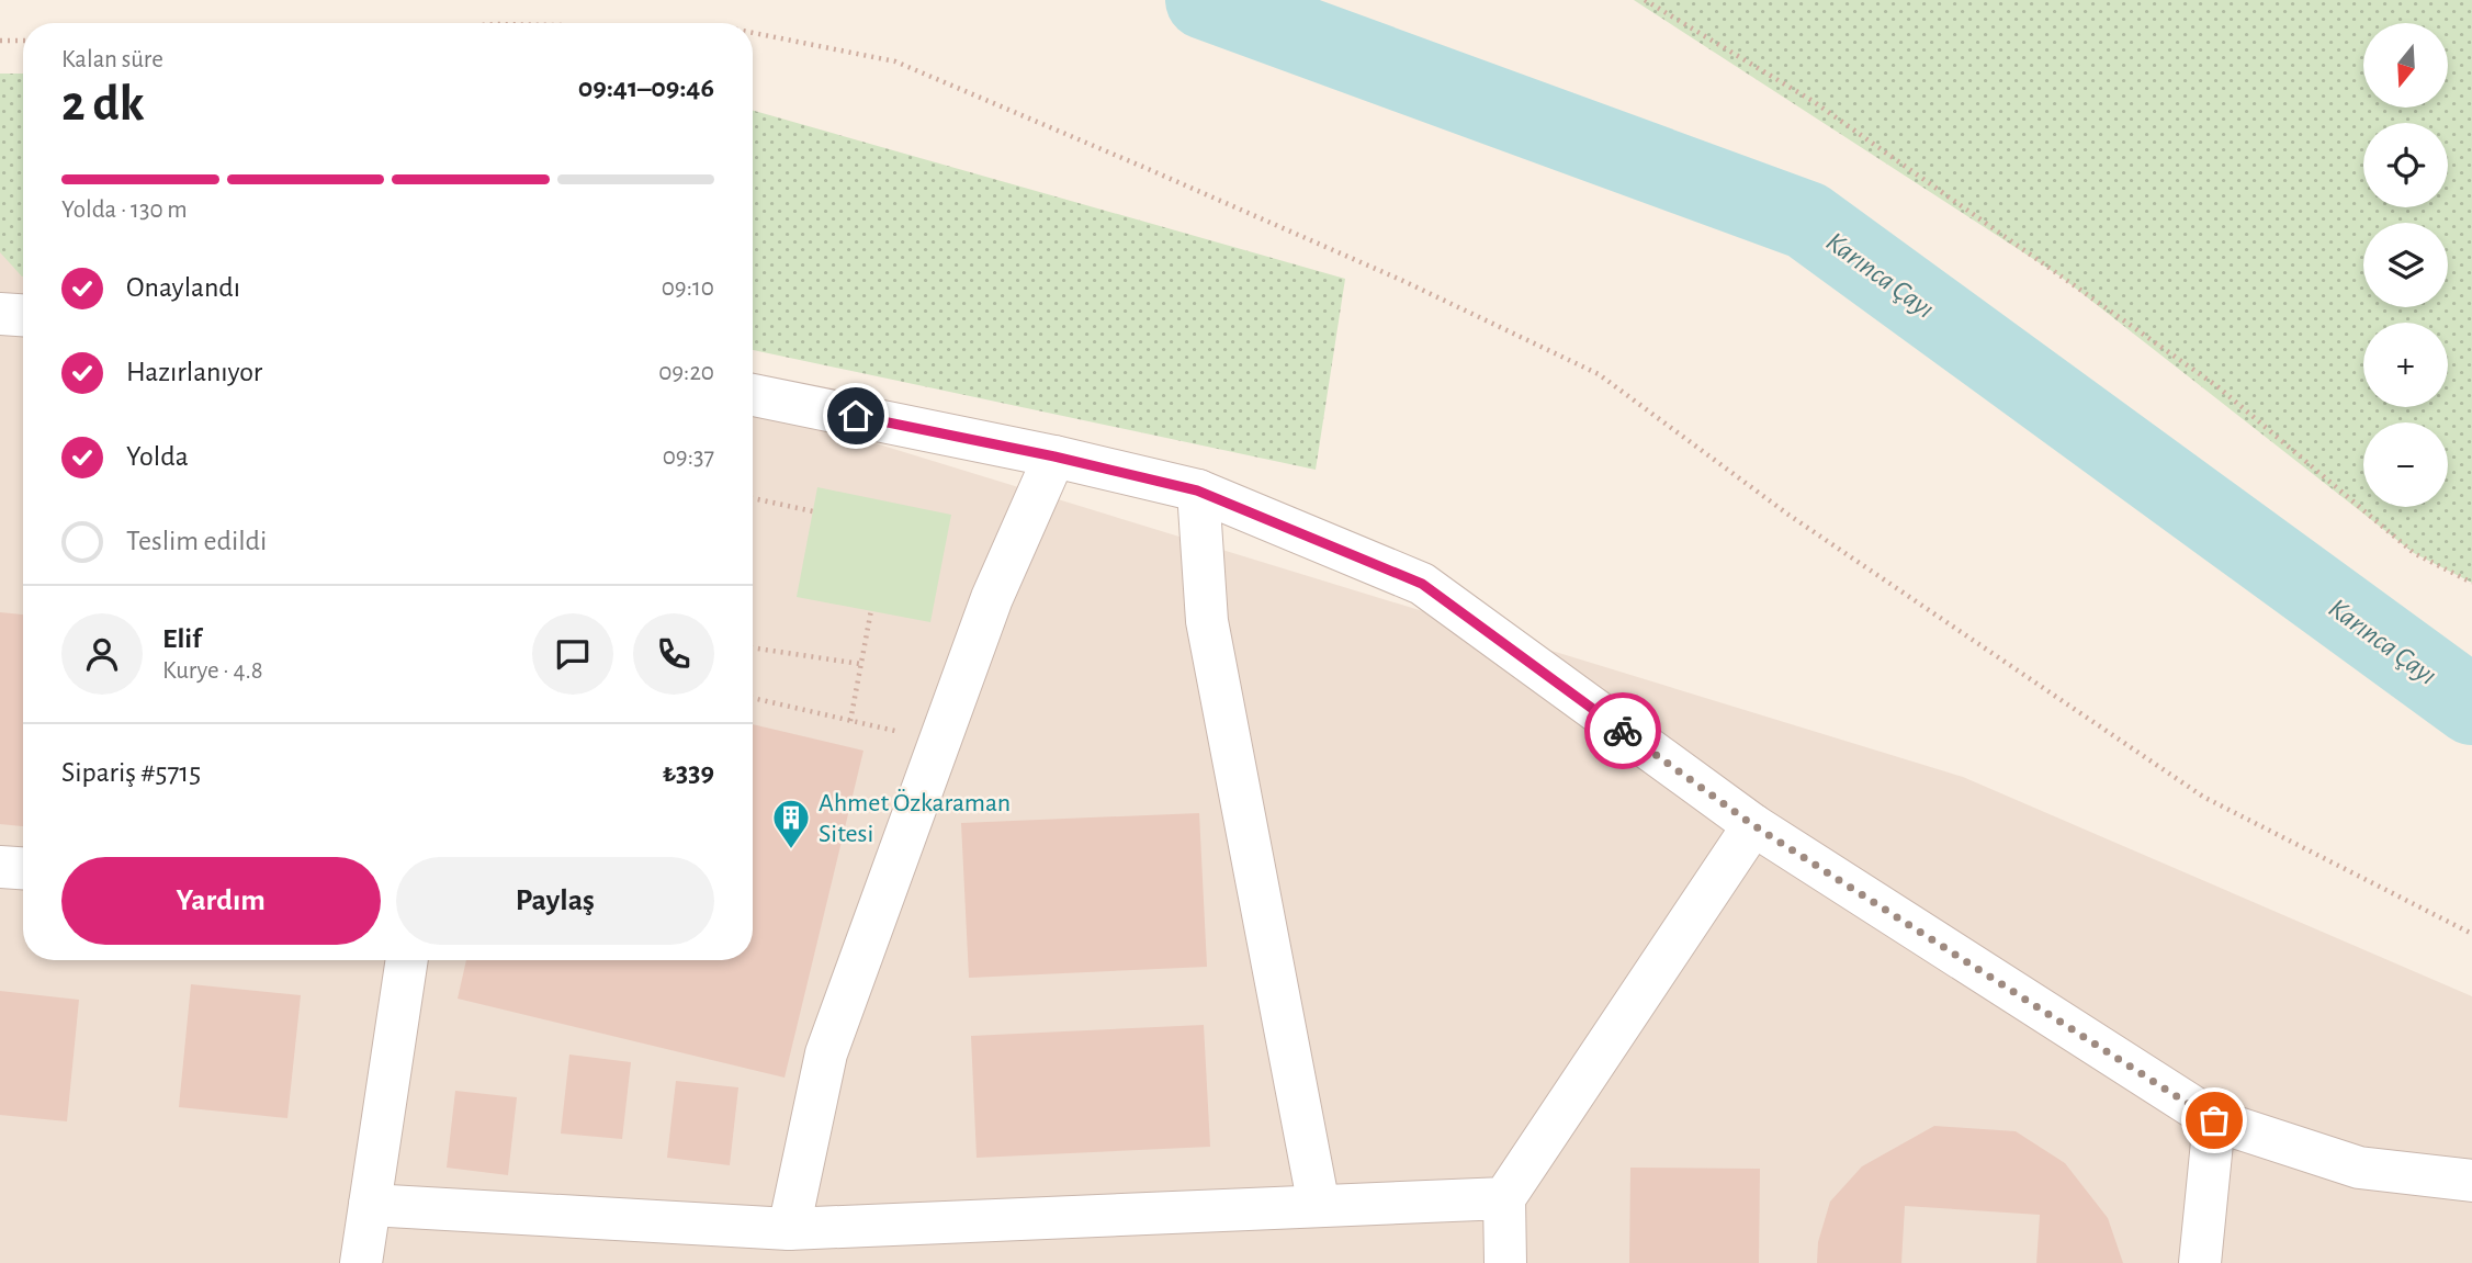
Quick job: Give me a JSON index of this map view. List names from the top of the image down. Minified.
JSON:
{"water":["Karınca Çayı"],"places":{"building":["Ahmet Özkaraman Sitesi"]},"north":"bottom","page":{"map_buttons":["+","−"],"heading":["2 dk","Kalan süre","09:41–09:46"],"panel":["Elif","Kurye · 4.8","Sipariş #5715","₺339"],"bar":"Yolda · 130 m","list":[["Onaylandı","09:10"],["Hazırlanıyor","09:20"],["Yolda","09:37"],"Teslim edildi"],"buttons":["Yardım","Paylaş"]}}
